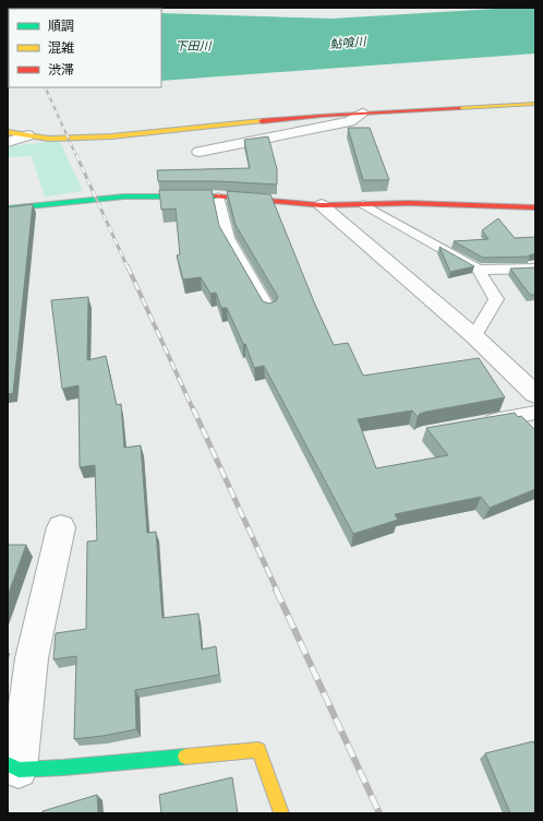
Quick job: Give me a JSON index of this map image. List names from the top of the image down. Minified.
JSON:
{"water":["鮎喰川","下田川"],"legend":["順調","混雑","渋滞"]}
